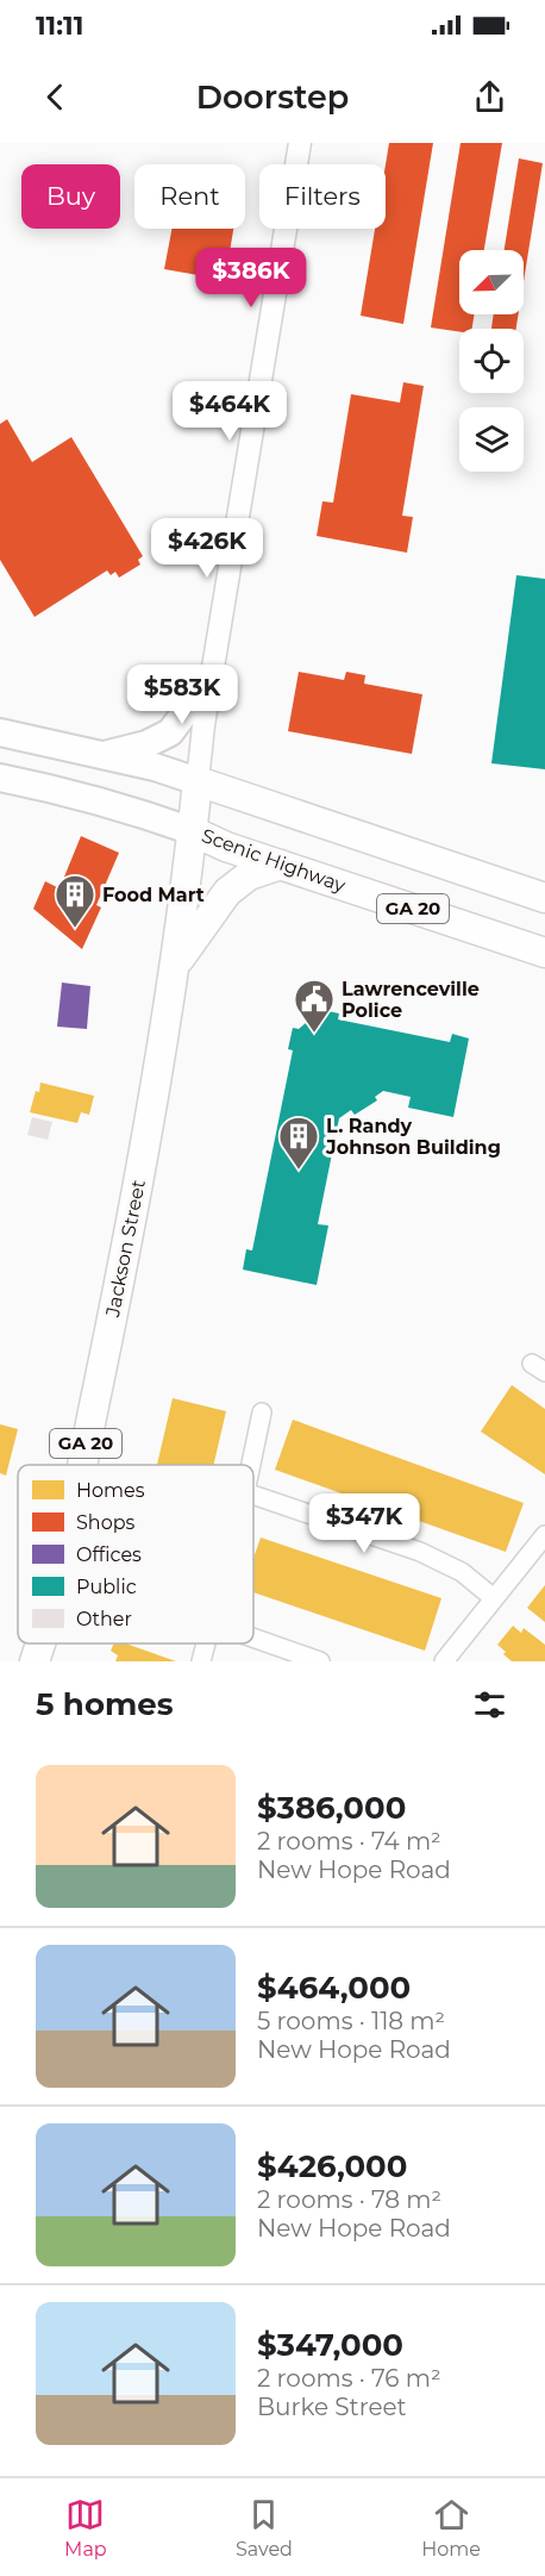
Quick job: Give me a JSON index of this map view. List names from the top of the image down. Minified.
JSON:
{"streets":{"highway":["Scenic Highway","GA 20","Jackson Street"]},"crossings":[["Scenic Highway","Jackson Street"],["GA 20","Jackson Street"]],"places":{"building":["Food Mart","L. Randy Johnson Building"],"public building":["Lawrenceville Police"]},"legend":["Homes","Shops","Offices","Public","Other"],"north":"bottom left","page":{"status":"11:11","header":"Doorstep","chip":["Buy","Rent","Filters"],"price":["$386K","$464K","$426K","$583K","$347K"],"heading":"5 homes","list":[{"name":"$386,000","note":"2 rooms · 74 m² · New Hope Road"},{"name":"$464,000","note":"5 rooms · 118 m² · New Hope Road"},{"name":"$426,000","note":"2 rooms · 78 m² · New Hope Road"},{"name":"$347,000","note":"2 rooms · 76 m² · Burke Street"}],"tabs":["Map","Saved","Home"]}}
